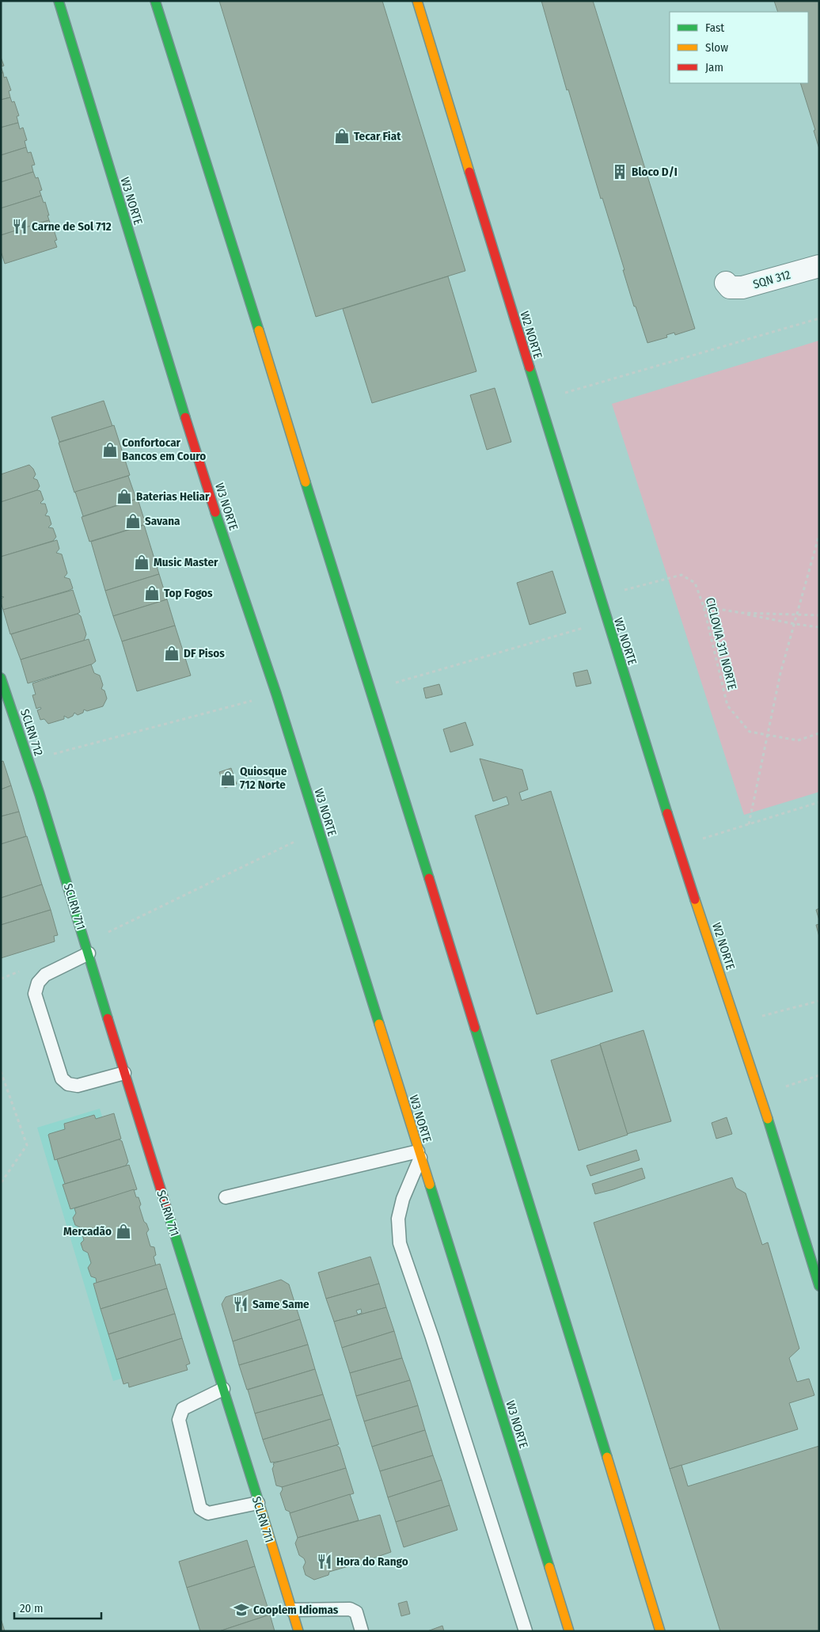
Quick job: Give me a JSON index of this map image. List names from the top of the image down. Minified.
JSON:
{"streets":{"main road":["W3 NORTE","W2 NORTE","SCLRN 712","SCLRN 711"],"street":["SQN 312"],"path":["CICLOVIA 311 NORTE"]},"crossings":[["W2 NORTE","CICLOVIA 311 NORTE"],["SCLRN 712","SCLRN 711"]],"places":{"shop":["Tecar Fiat","Confortocar Bancos em Couro","Baterias Heliar","Savana","Music Master","Top Fogos","DF Pisos","Quiosque 712 Norte","Mercadão"],"building":["Bloco D/I"],"restaurant":["Carne de Sol 712","Same Same","Hora do Rango"],"school or university":["Cooplem Idiomas"]},"legend":["Fast","Slow","Jam"],"scale_bar":"20 m"}
